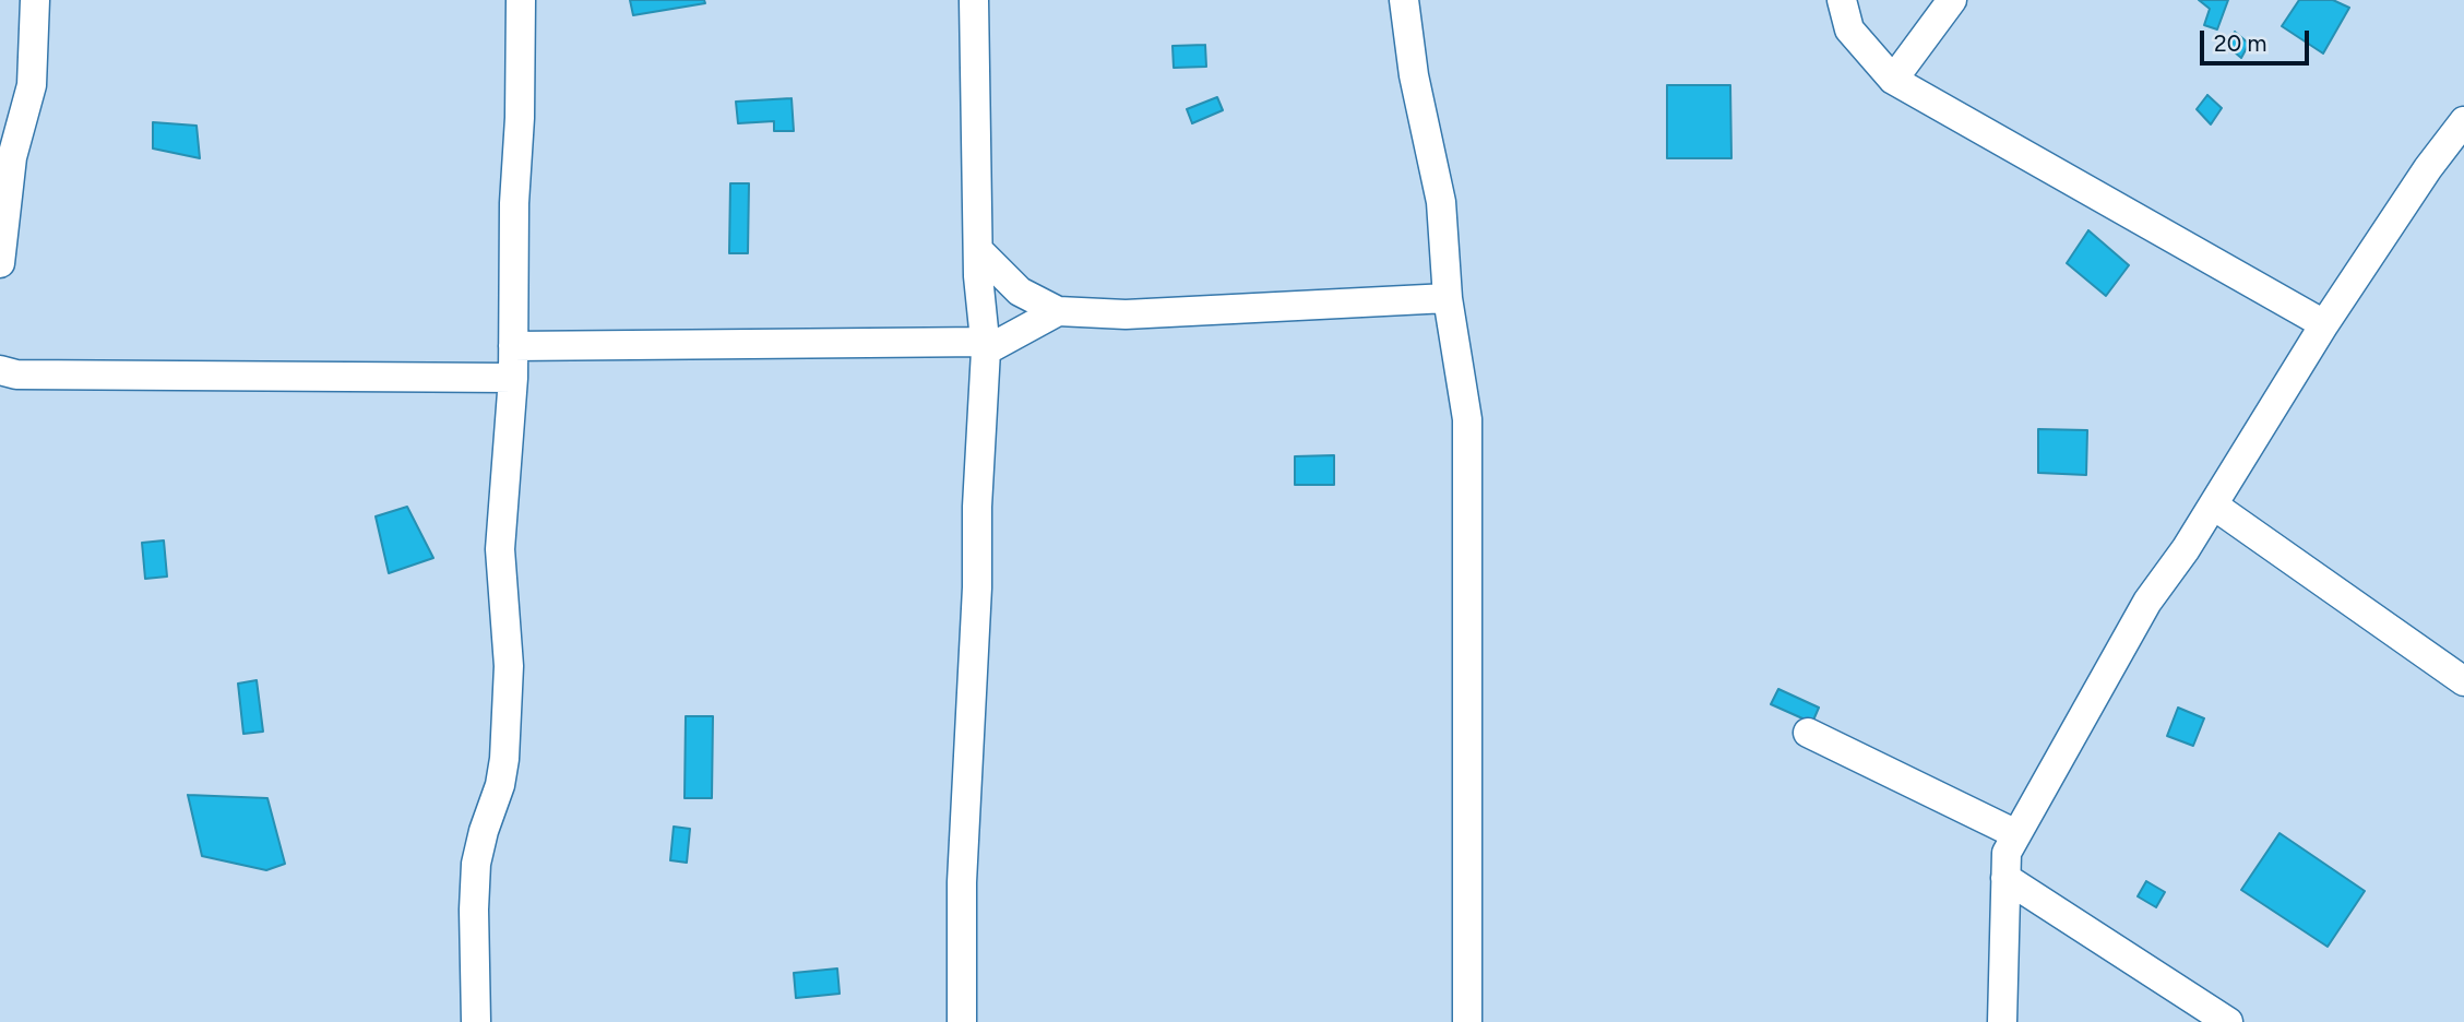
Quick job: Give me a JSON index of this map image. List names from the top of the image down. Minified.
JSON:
{"scale_bar":"20 m"}
